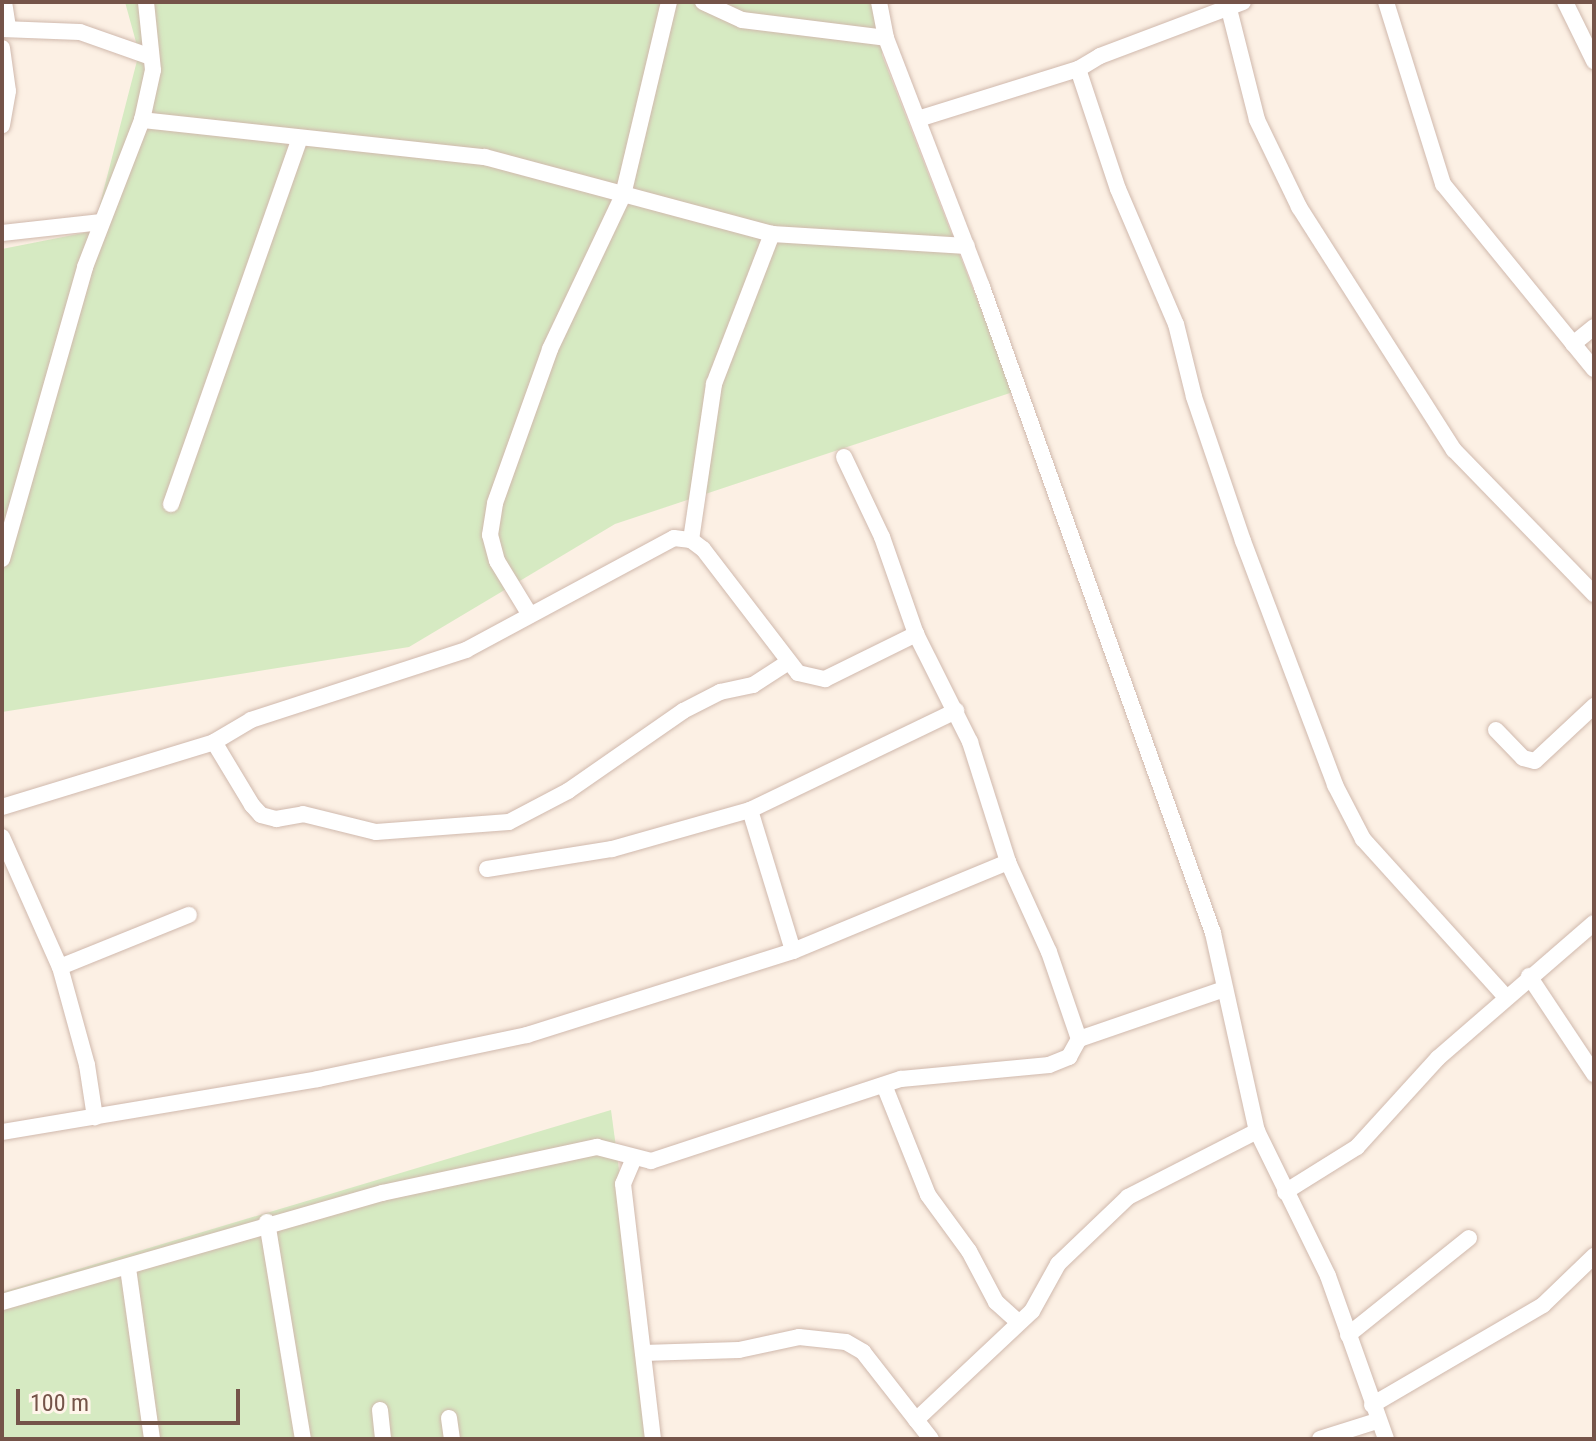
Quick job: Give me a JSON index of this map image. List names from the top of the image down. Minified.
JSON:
{"scale_bar":"100 m"}
